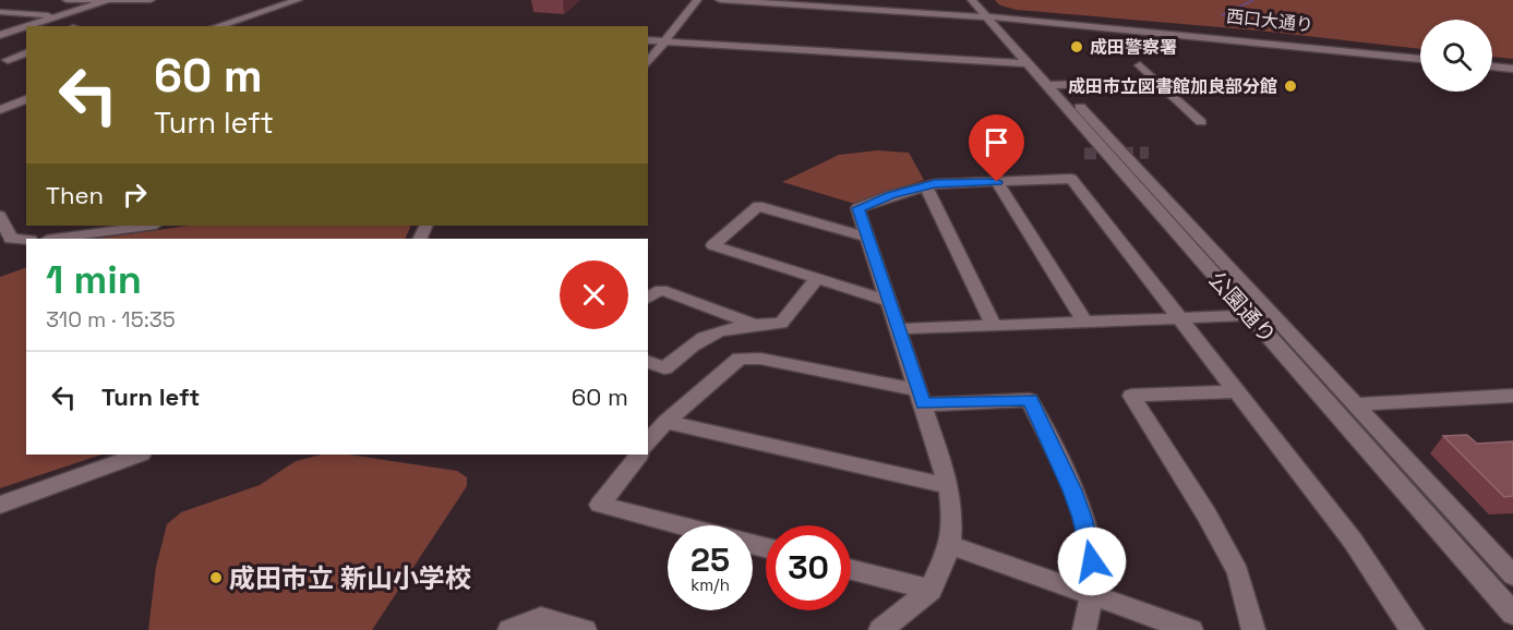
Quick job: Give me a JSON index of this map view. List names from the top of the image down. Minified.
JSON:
{"streets":{"street":["西口大通り","公園通り"]},"crossings":[["西口大通り","公園通り"]],"places":["成田警察署","成田市立図書館加良部分館","成田市立 新山小学校"],"page":{"turn":["60 m","Turn left"],"then":"Then","heading":["1 min","310 m · 15:35"],"list":[{"name":"Turn left","value":"60 m"}],"speed":"25 km/h","limit":"30"}}
